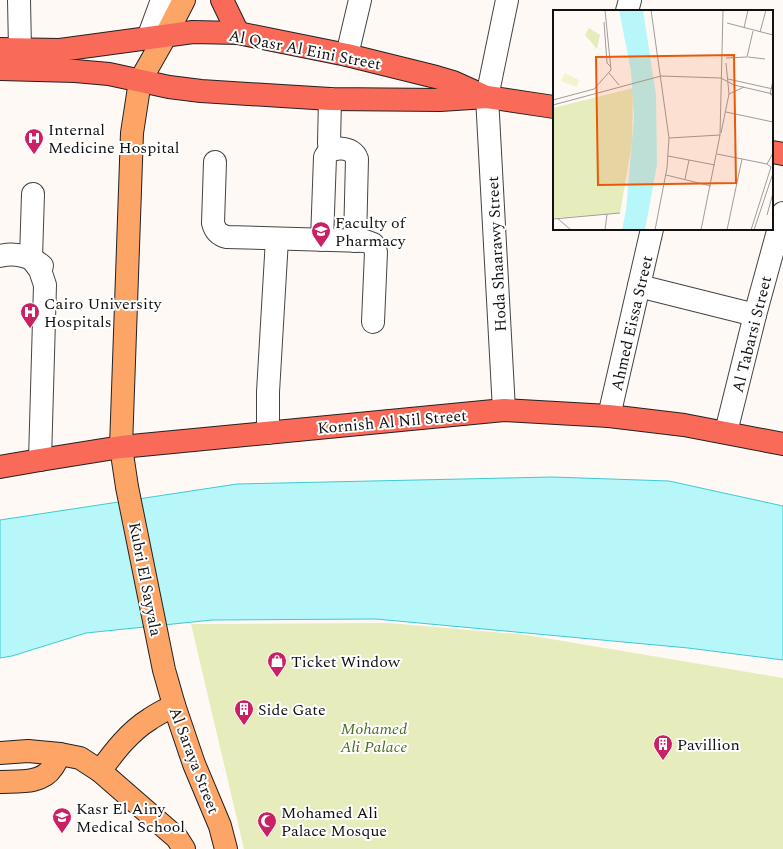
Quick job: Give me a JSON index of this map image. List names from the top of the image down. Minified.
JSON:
{"streets":{"highway":["Al Qasr Al Eini Street","Kornish Al Nil Street"],"main road":["Kubri El Sayyala","Al Saraya Street"],"street":["Hoda Shaarawy Street","Ahmed Eissa Street","Al Tabarsi Street"]},"crossings":[["Al Qasr Al Eini Street","Hoda Shaarawy Street"],["Al Qasr Al Eini Street","Kubri El Sayyala"],["Hoda Shaarawy Street","Kornish Al Nil Street"],["Ahmed Eissa Street","Kornish Al Nil Street"],["Al Tabarsi Street","Kornish Al Nil Street"],["Kornish Al Nil Street","Kubri El Sayyala"],["Kubri El Sayyala","Al Saraya Street"]],"parks":["Mohamed Ali Palace"],"places":{"hospital":["Internal Medicine Hospital","Cairo University Hospitals"],"school or university":["Faculty of Pharmacy","Kasr El Ainy Medical School"],"shop":["Ticket Window"],"building":["Side Gate","Pavillion"],"mosque":["Mohamed Ali Palace Mosque"]}}
